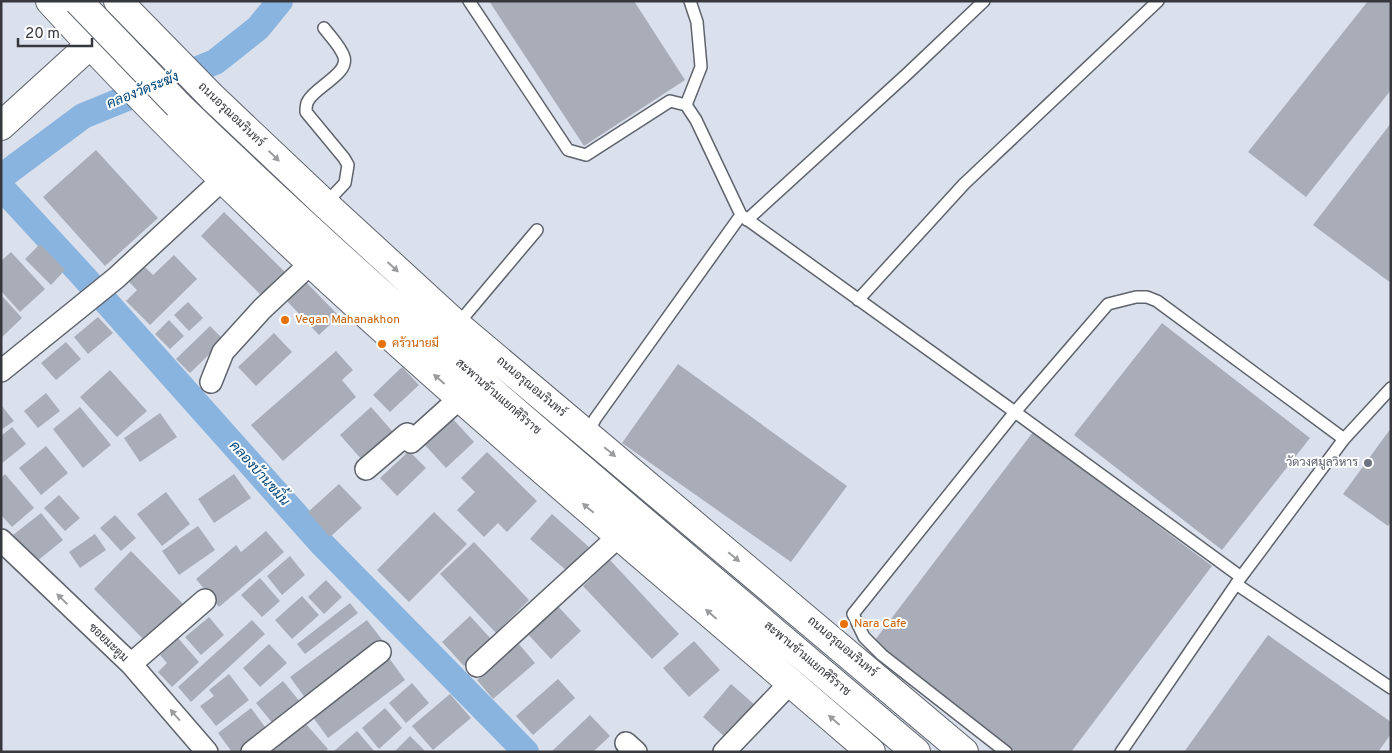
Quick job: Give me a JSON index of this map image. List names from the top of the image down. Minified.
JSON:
{"streets":{"main road":["ถนนอรุณอมรินทร์","สะพานข้ามแยกศิริราช"],"street":["ซอยมะตูม"]},"one_way":["ซอยมะตูม"],"water":["คลองวัดระฆัง","คลองบ้านขมิ้น"],"places":["Vegan Mahanakhon","ครัวนายมี","วัดวงศมูลวิหาร","Nara Cafe"],"scale_bar":"20 m"}
